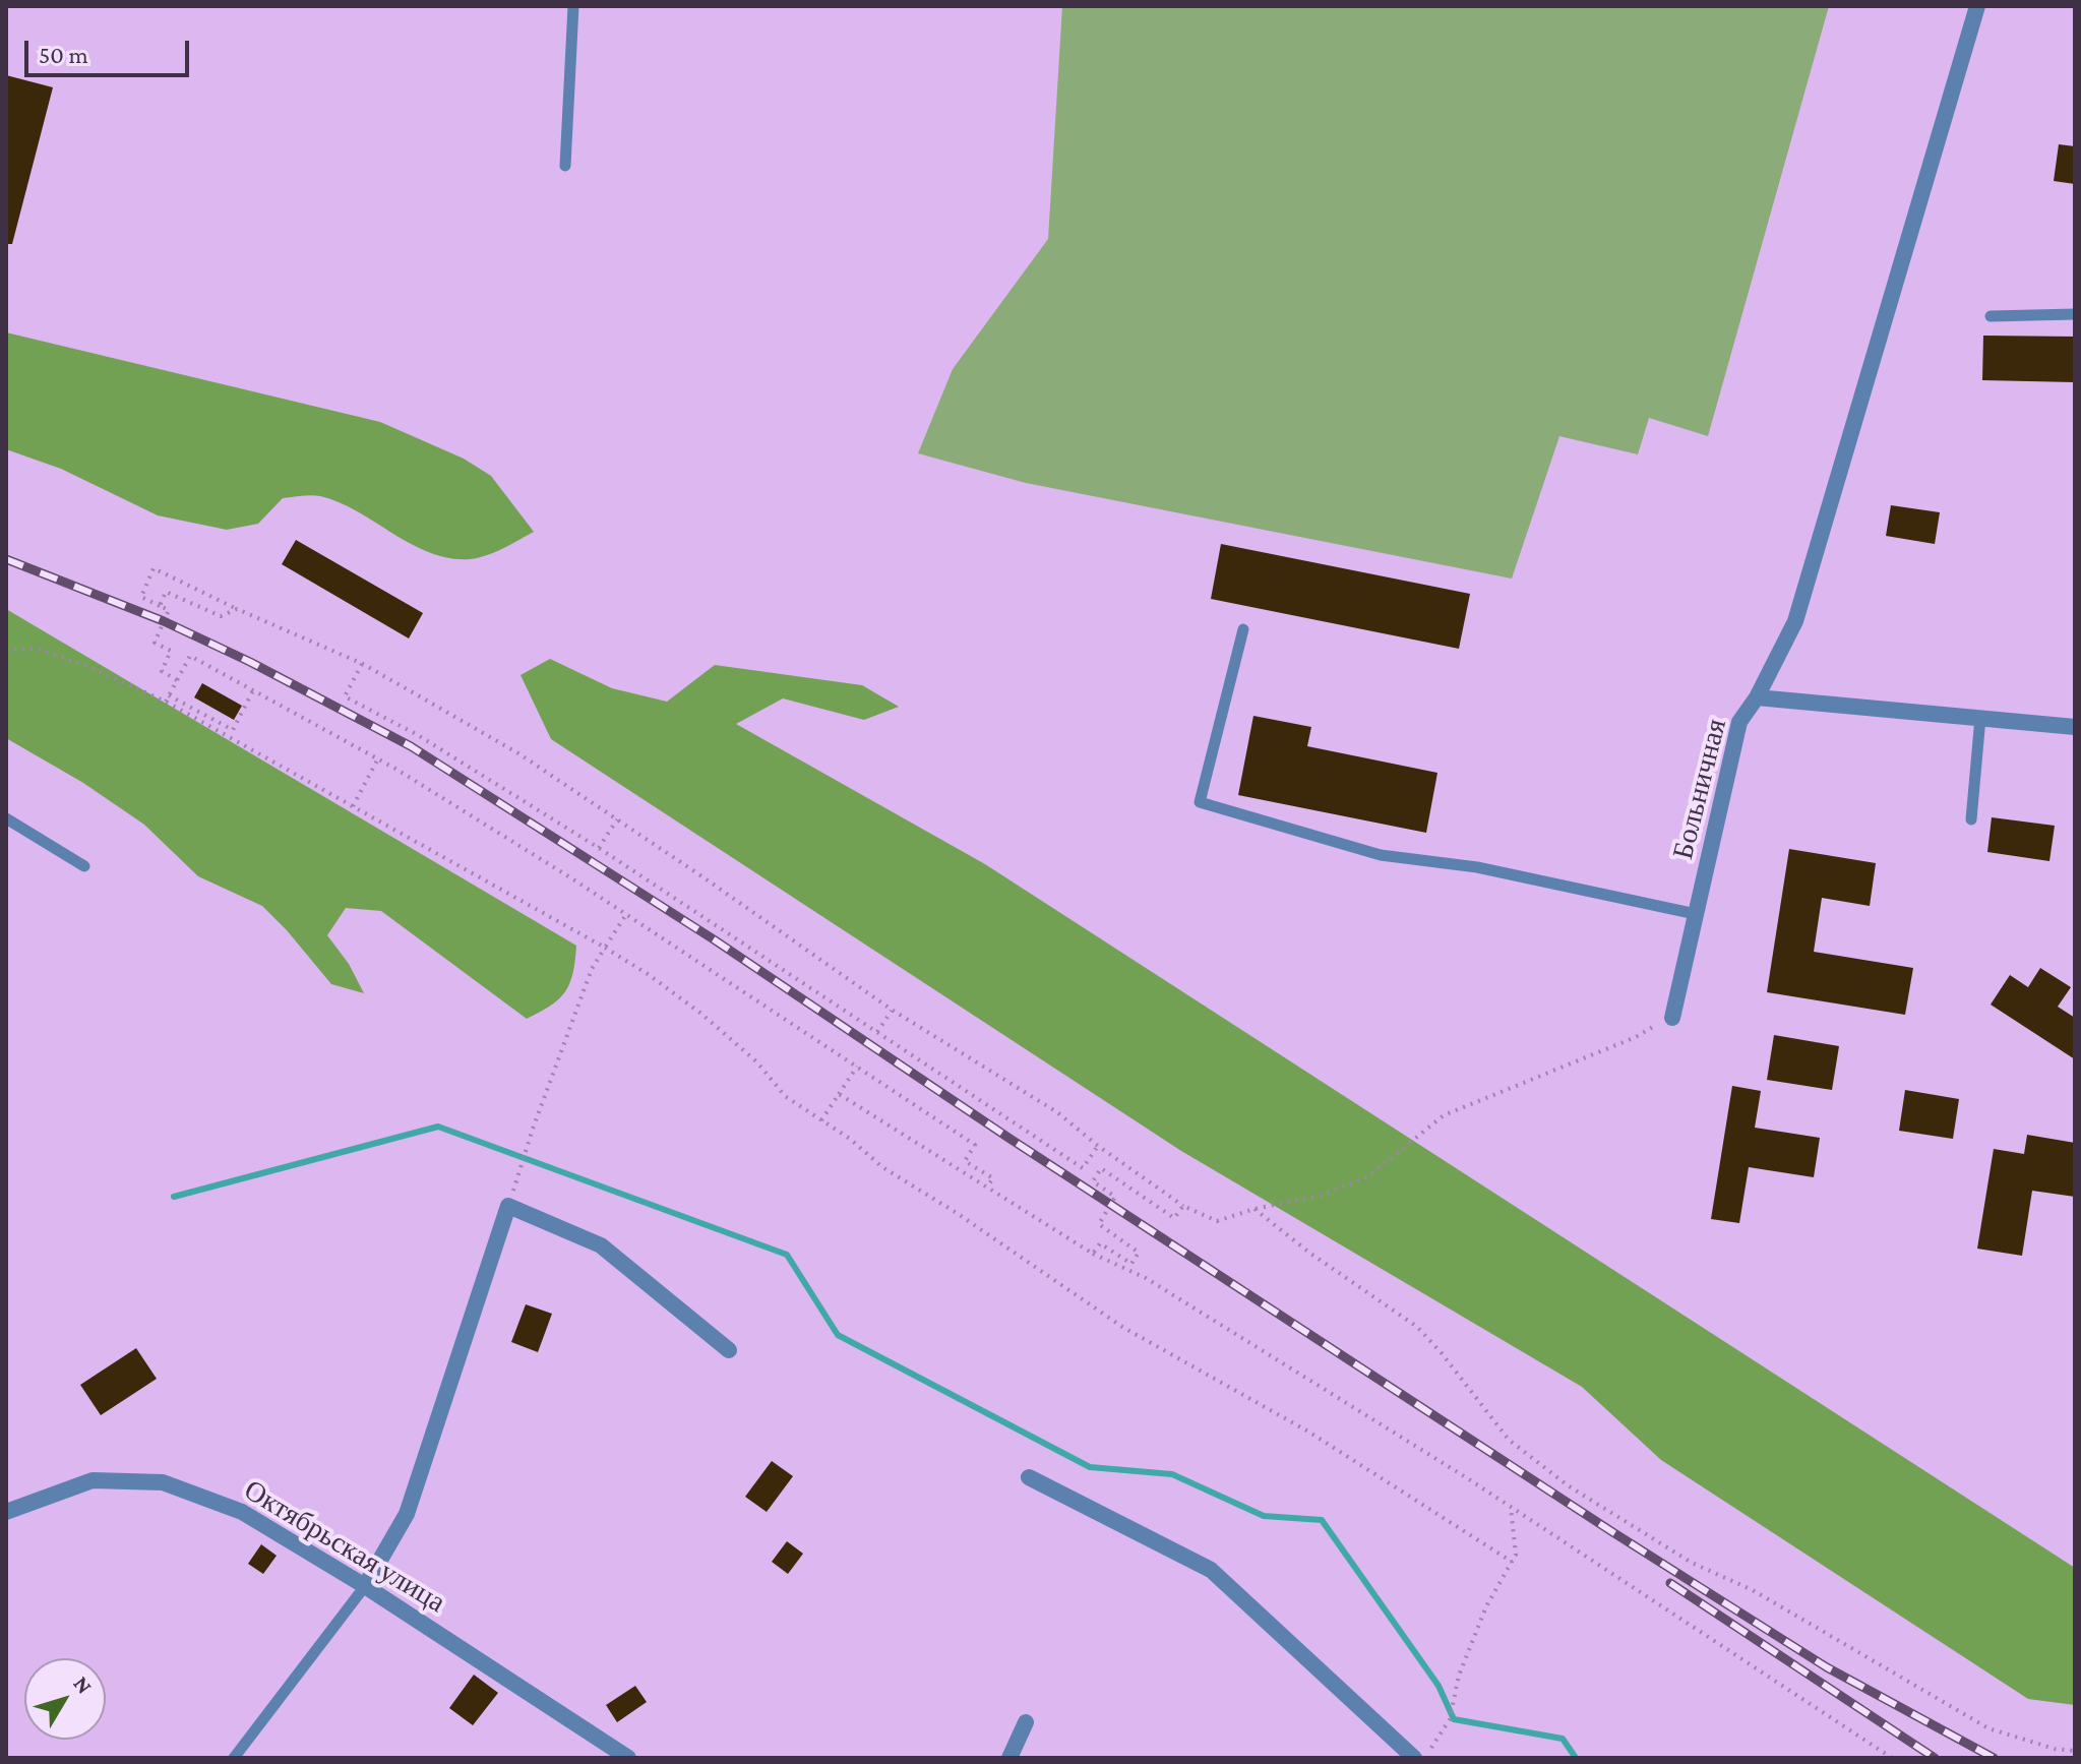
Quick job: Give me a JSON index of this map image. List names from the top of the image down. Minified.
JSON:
{"streets":{"street":["Больничная","Октябрьская улица"]},"scale_bar":"50 m","north":"top right"}
